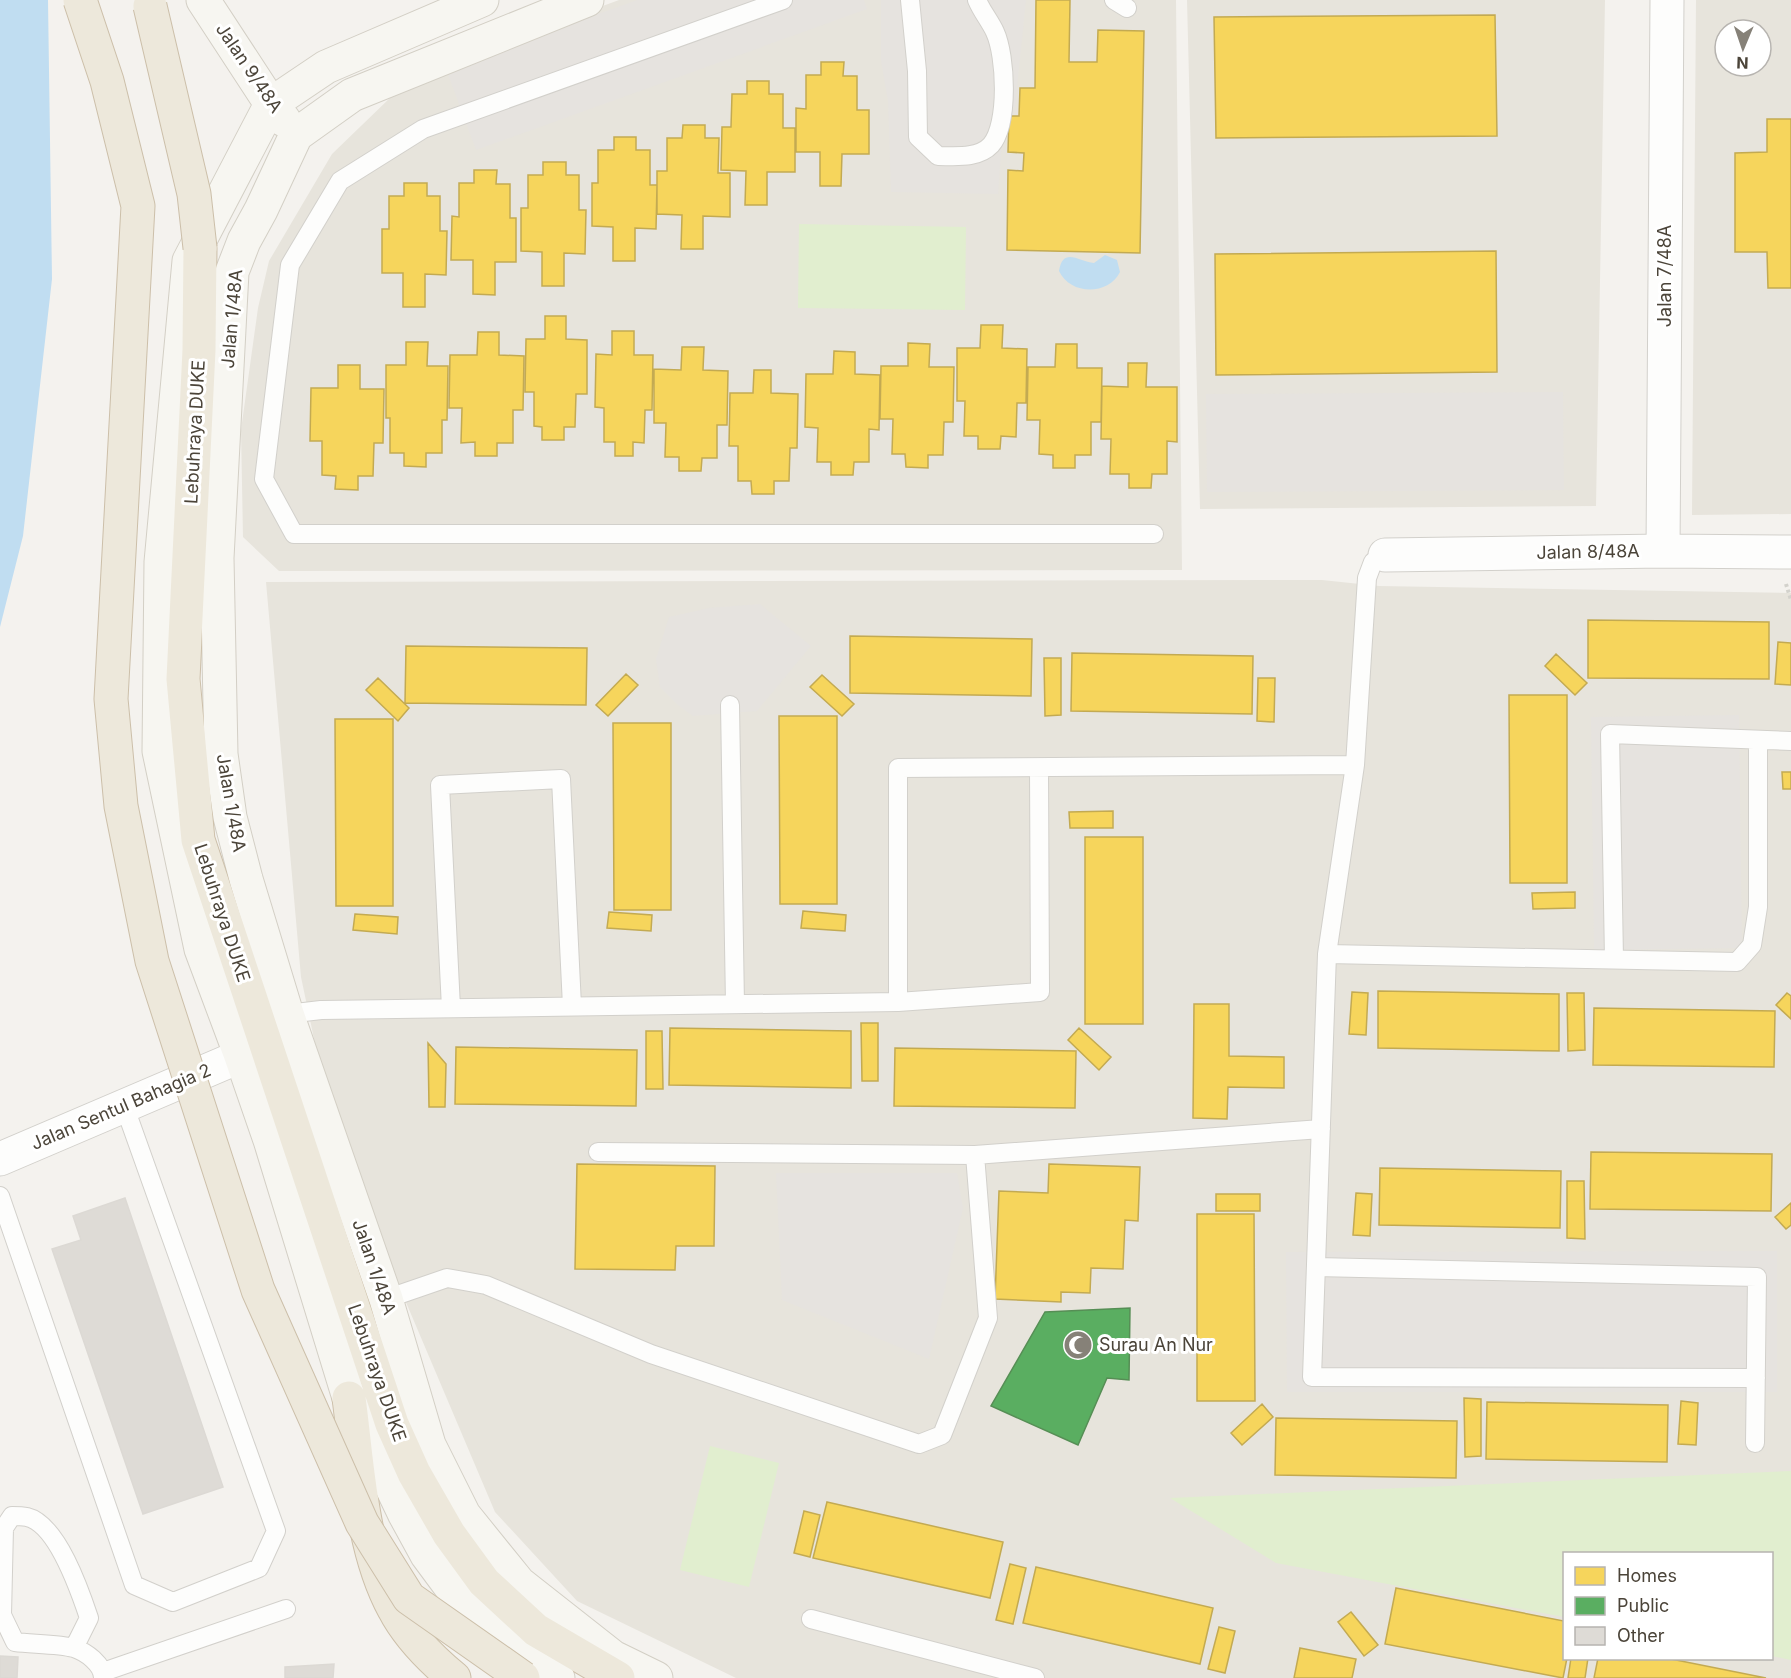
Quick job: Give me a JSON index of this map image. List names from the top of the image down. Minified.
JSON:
{"streets":{"highway":["Lebuhraya DUKE"],"main road":["Jalan 9/48A","Jalan 1/48A"],"street":["Jalan 7/48A","Jalan 8/48A","Jalan Sentul Bahagia 2"]},"crossings":[["Jalan 9/48A","Jalan 1/48A"],["Jalan 7/48A","Jalan 8/48A"]],"places":{"mosque":["Surau An Nur"]},"legend":["Homes","Public","Other"],"north":"bottom"}
